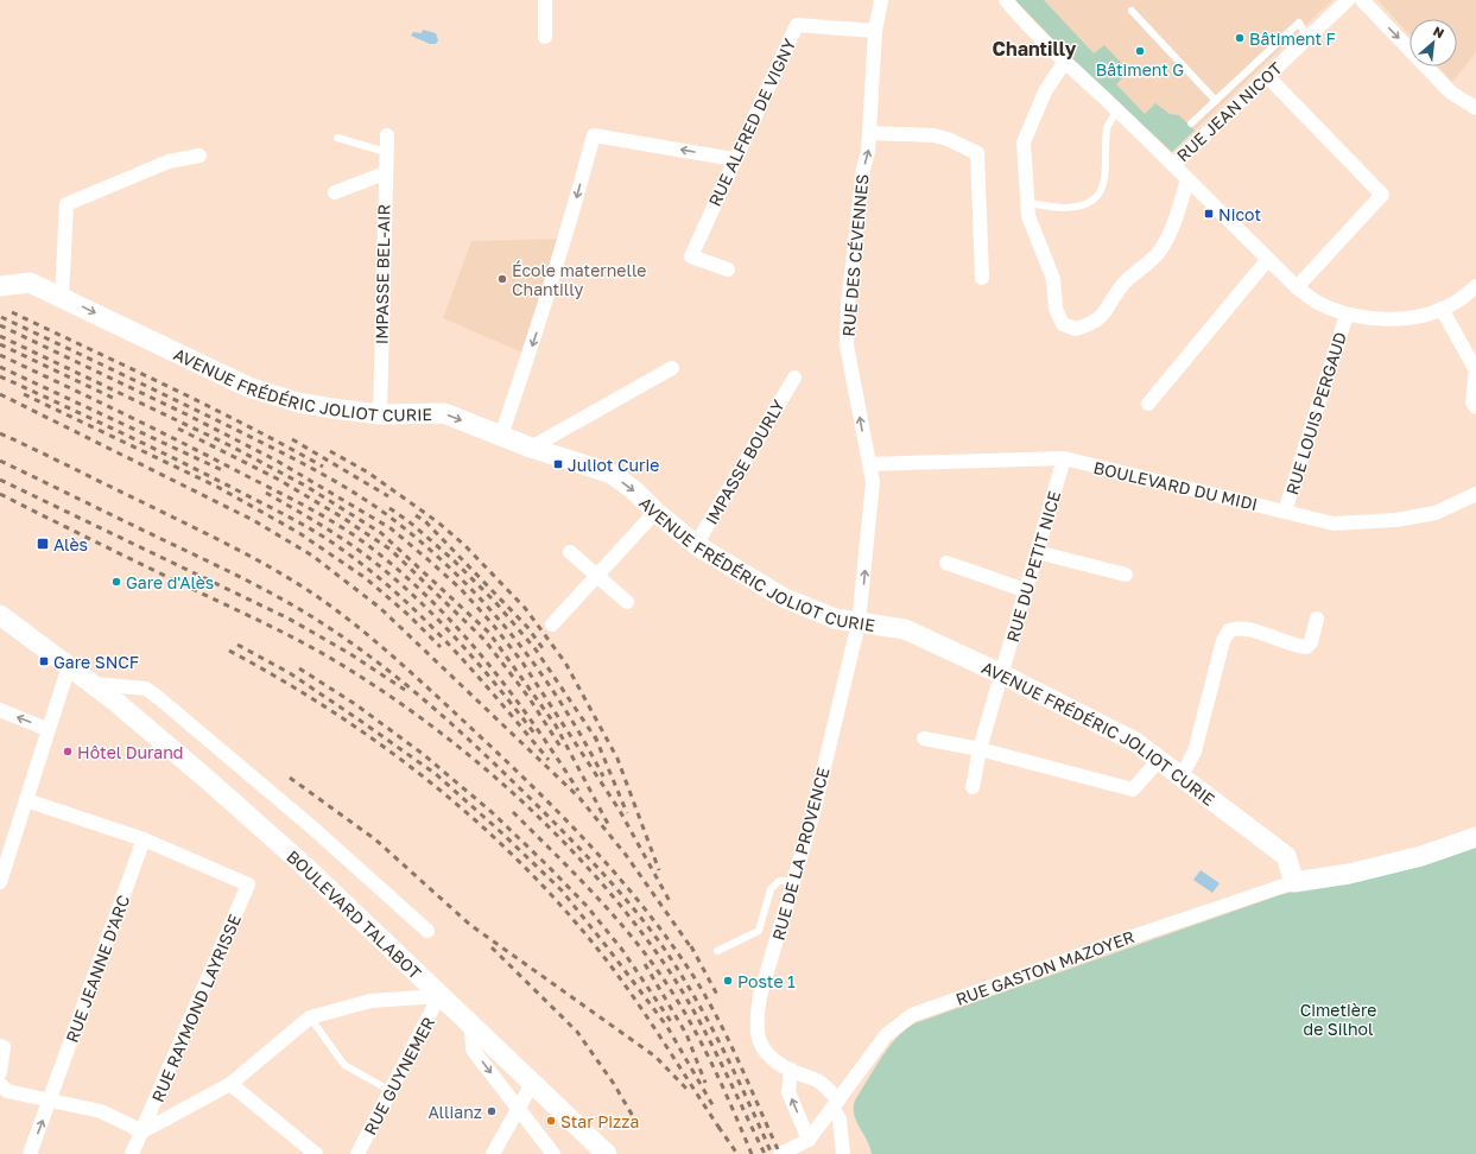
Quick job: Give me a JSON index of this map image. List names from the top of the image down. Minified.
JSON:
{"streets":{"street":["RUE JEAN NICOT","RUE ALFRED DE VIGNY","RUE DES CÉVENNES","IMPASSE BEL-AIR","AVENUE FRÉDÉRIC JOLIOT CURIE","RUE LOUIS PERGAUD","IMPASSE BOURLY","BOULEVARD DU MIDI","RUE DU PETIT NICE","RUE DE LA PROVENCE","BOULEVARD TALABOT","RUE GASTON MAZOYER","RUE JEANNE D'ARC","RUE RAYMOND LAYRISSE","RUE GUYNEMER"]},"crossings":[["RUE ALFRED DE VIGNY","RUE DES CÉVENNES"],["RUE DES CÉVENNES","AVENUE FRÉDÉRIC JOLIOT CURIE"],["RUE DES CÉVENNES","BOULEVARD DU MIDI"],["RUE DES CÉVENNES","RUE DE LA PROVENCE"],["IMPASSE BEL-AIR","AVENUE FRÉDÉRIC JOLIOT CURIE"],["AVENUE FRÉDÉRIC JOLIOT CURIE","IMPASSE BOURLY"],["AVENUE FRÉDÉRIC JOLIOT CURIE","RUE DU PETIT NICE"],["AVENUE FRÉDÉRIC JOLIOT CURIE","RUE DE LA PROVENCE"],["AVENUE FRÉDÉRIC JOLIOT CURIE","RUE GASTON MAZOYER"],["RUE LOUIS PERGAUD","BOULEVARD DU MIDI"],["BOULEVARD DU MIDI","RUE DU PETIT NICE"],["RUE DE LA PROVENCE","RUE GASTON MAZOYER"],["BOULEVARD TALABOT","RUE GUYNEMER"],["RUE JEANNE D'ARC","RUE RAYMOND LAYRISSE"]],"one_way":["RUE DES CÉVENNES","AVENUE FRÉDÉRIC JOLIOT CURIE"],"districts":["Chantilly"],"parks":["Cimetière de Silhol"],"places":{"other":["Bâtiment F","Bâtiment G","École maternelle Chantilly","Gare d'Alès","Hôtel Durand","Poste 1","Allianz","Star Pizza"],"transit":["Nicot","Juliot Curie","Alès","Gare SNCF"]},"north":"top right"}
